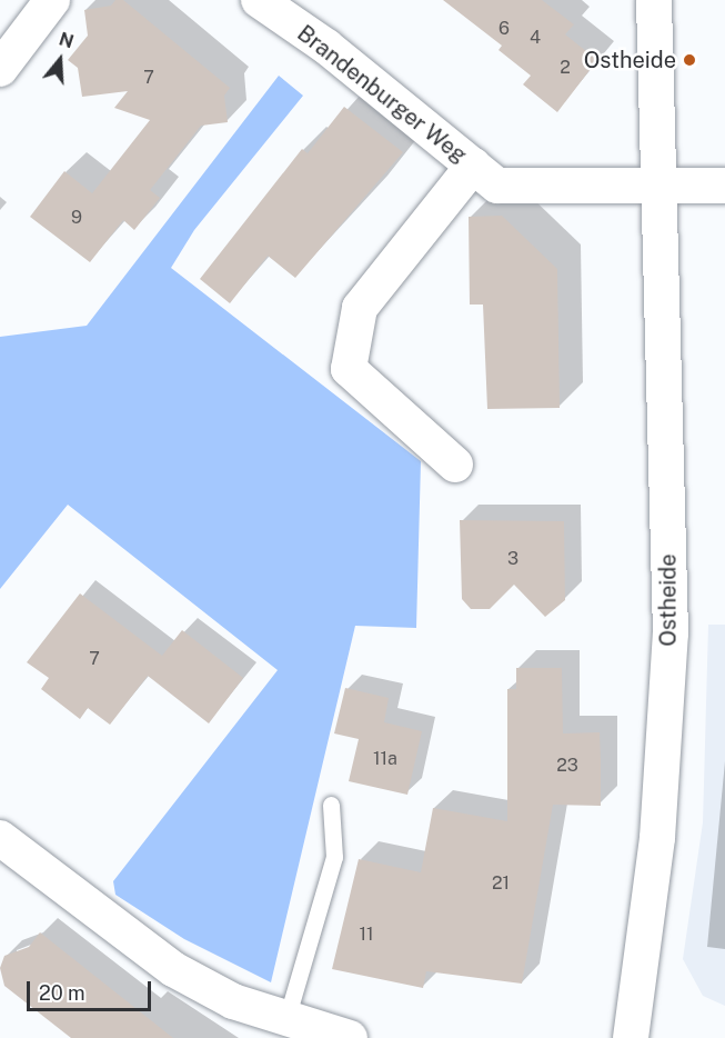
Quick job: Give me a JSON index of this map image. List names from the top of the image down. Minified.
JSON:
{"streets":{"street":["Brandenburger Weg","Ostheide"]},"crossings":[["Brandenburger Weg","Ostheide"]],"places":["Ostheide"],"house_numbers":["6","4","2","7","9","3","7","11a","23","21","11"],"scale_bar":"20 m","north":"top"}
